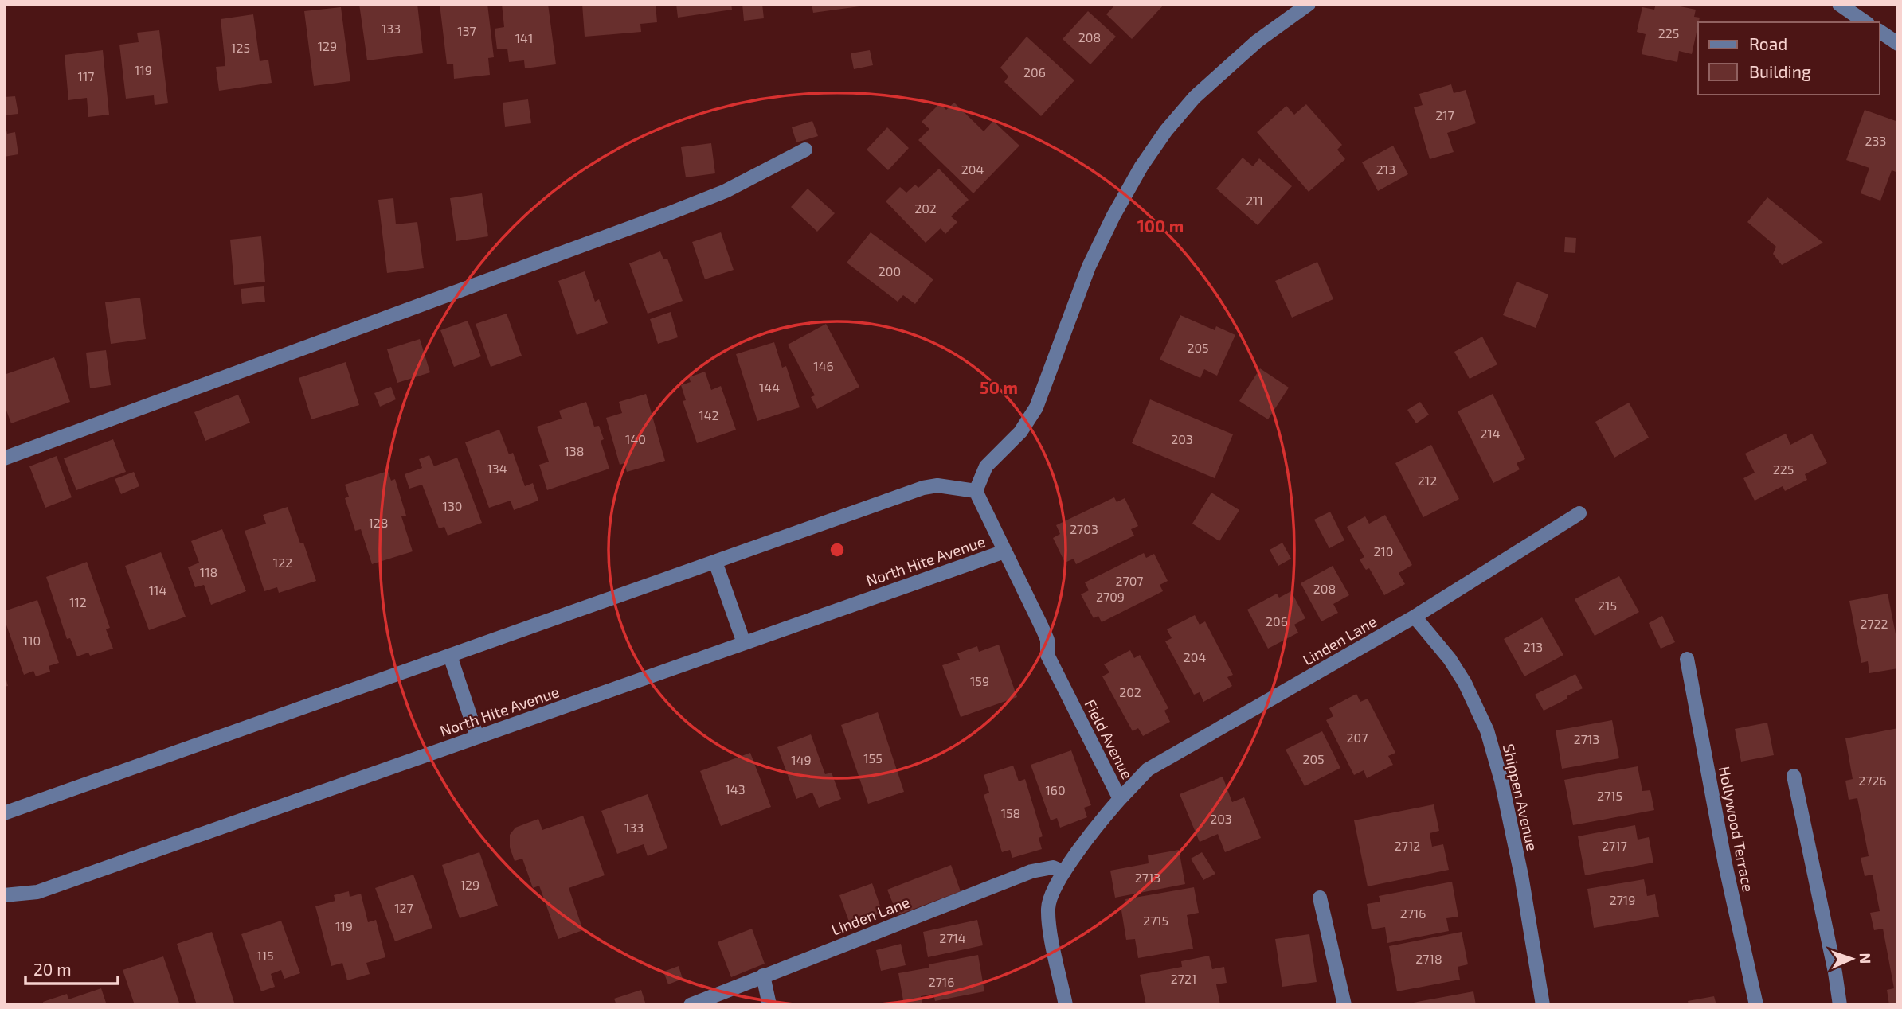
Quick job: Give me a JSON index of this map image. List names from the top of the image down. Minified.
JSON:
{"streets":{"street":["North Hite Avenue","Linden Lane","Field Avenue","Shippen Avenue","Hollywood Terrace"]},"crossings":[["North Hite Avenue","Field Avenue"],["Linden Lane","Field Avenue"],["Linden Lane","Shippen Avenue"]],"house_numbers":["133","137","225","208","141","129","125","119","206","117","217","233","204","213","211","202","200","205","146","144","142","214","140","203","138","134","225","212","130","128","2703","210","122","118","2707","208","114","2709","112","215","206","2722","110","213","204","159","202","207","2713","155","205","149","2726","143","160","2715","158","203","133","2712","2717","2713","129","2719","127","2716","2715","119","2714","115","2718","2721","2716"],"legend":["Road","Building"],"scale_bar":"20 m","north":"right","rings":["100 m","50 m"]}
